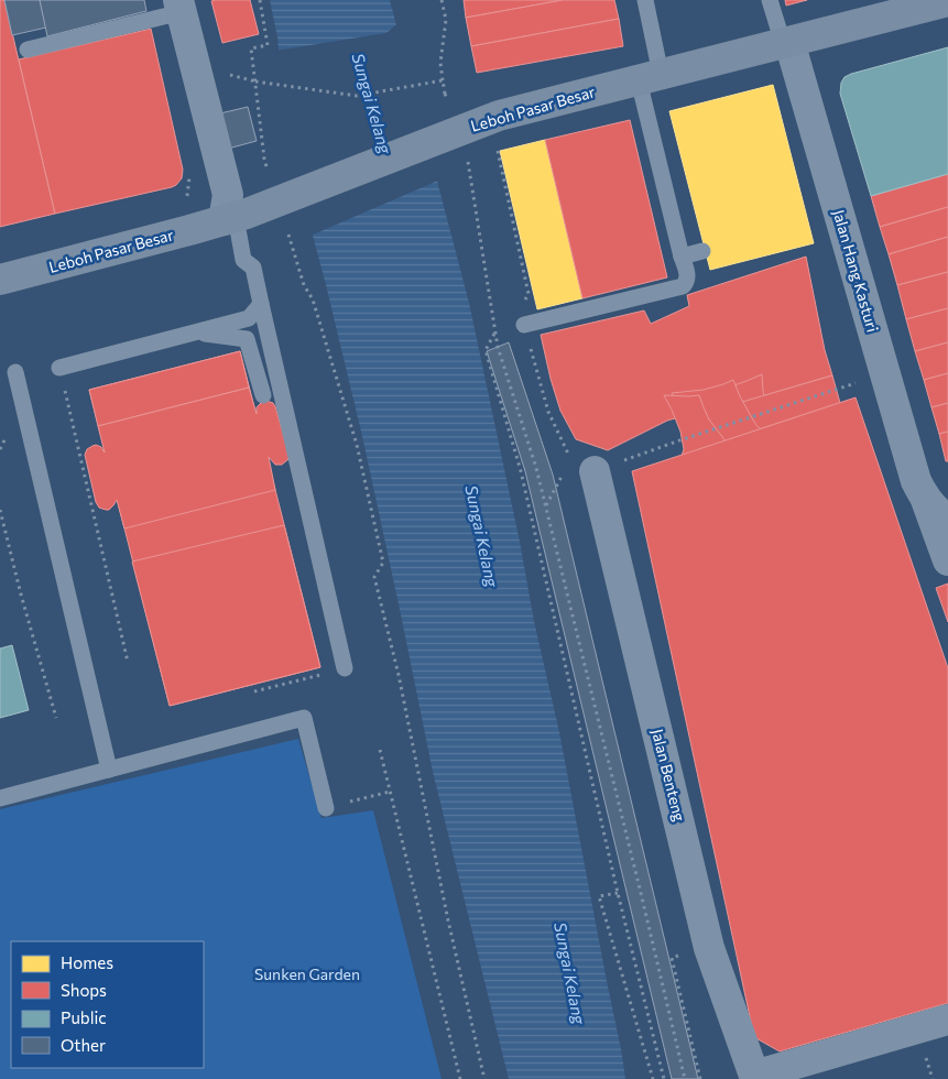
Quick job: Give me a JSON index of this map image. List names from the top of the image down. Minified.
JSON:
{"streets":{"street":["Leboh Pasar Besar","Jalan Hang Kasturi","Jalan Benteng"]},"crossings":[["Leboh Pasar Besar","Jalan Hang Kasturi"]],"water":["Sungai Kelang"],"parks":["Sunken Garden"],"legend":["Homes","Shops","Public","Other"]}
